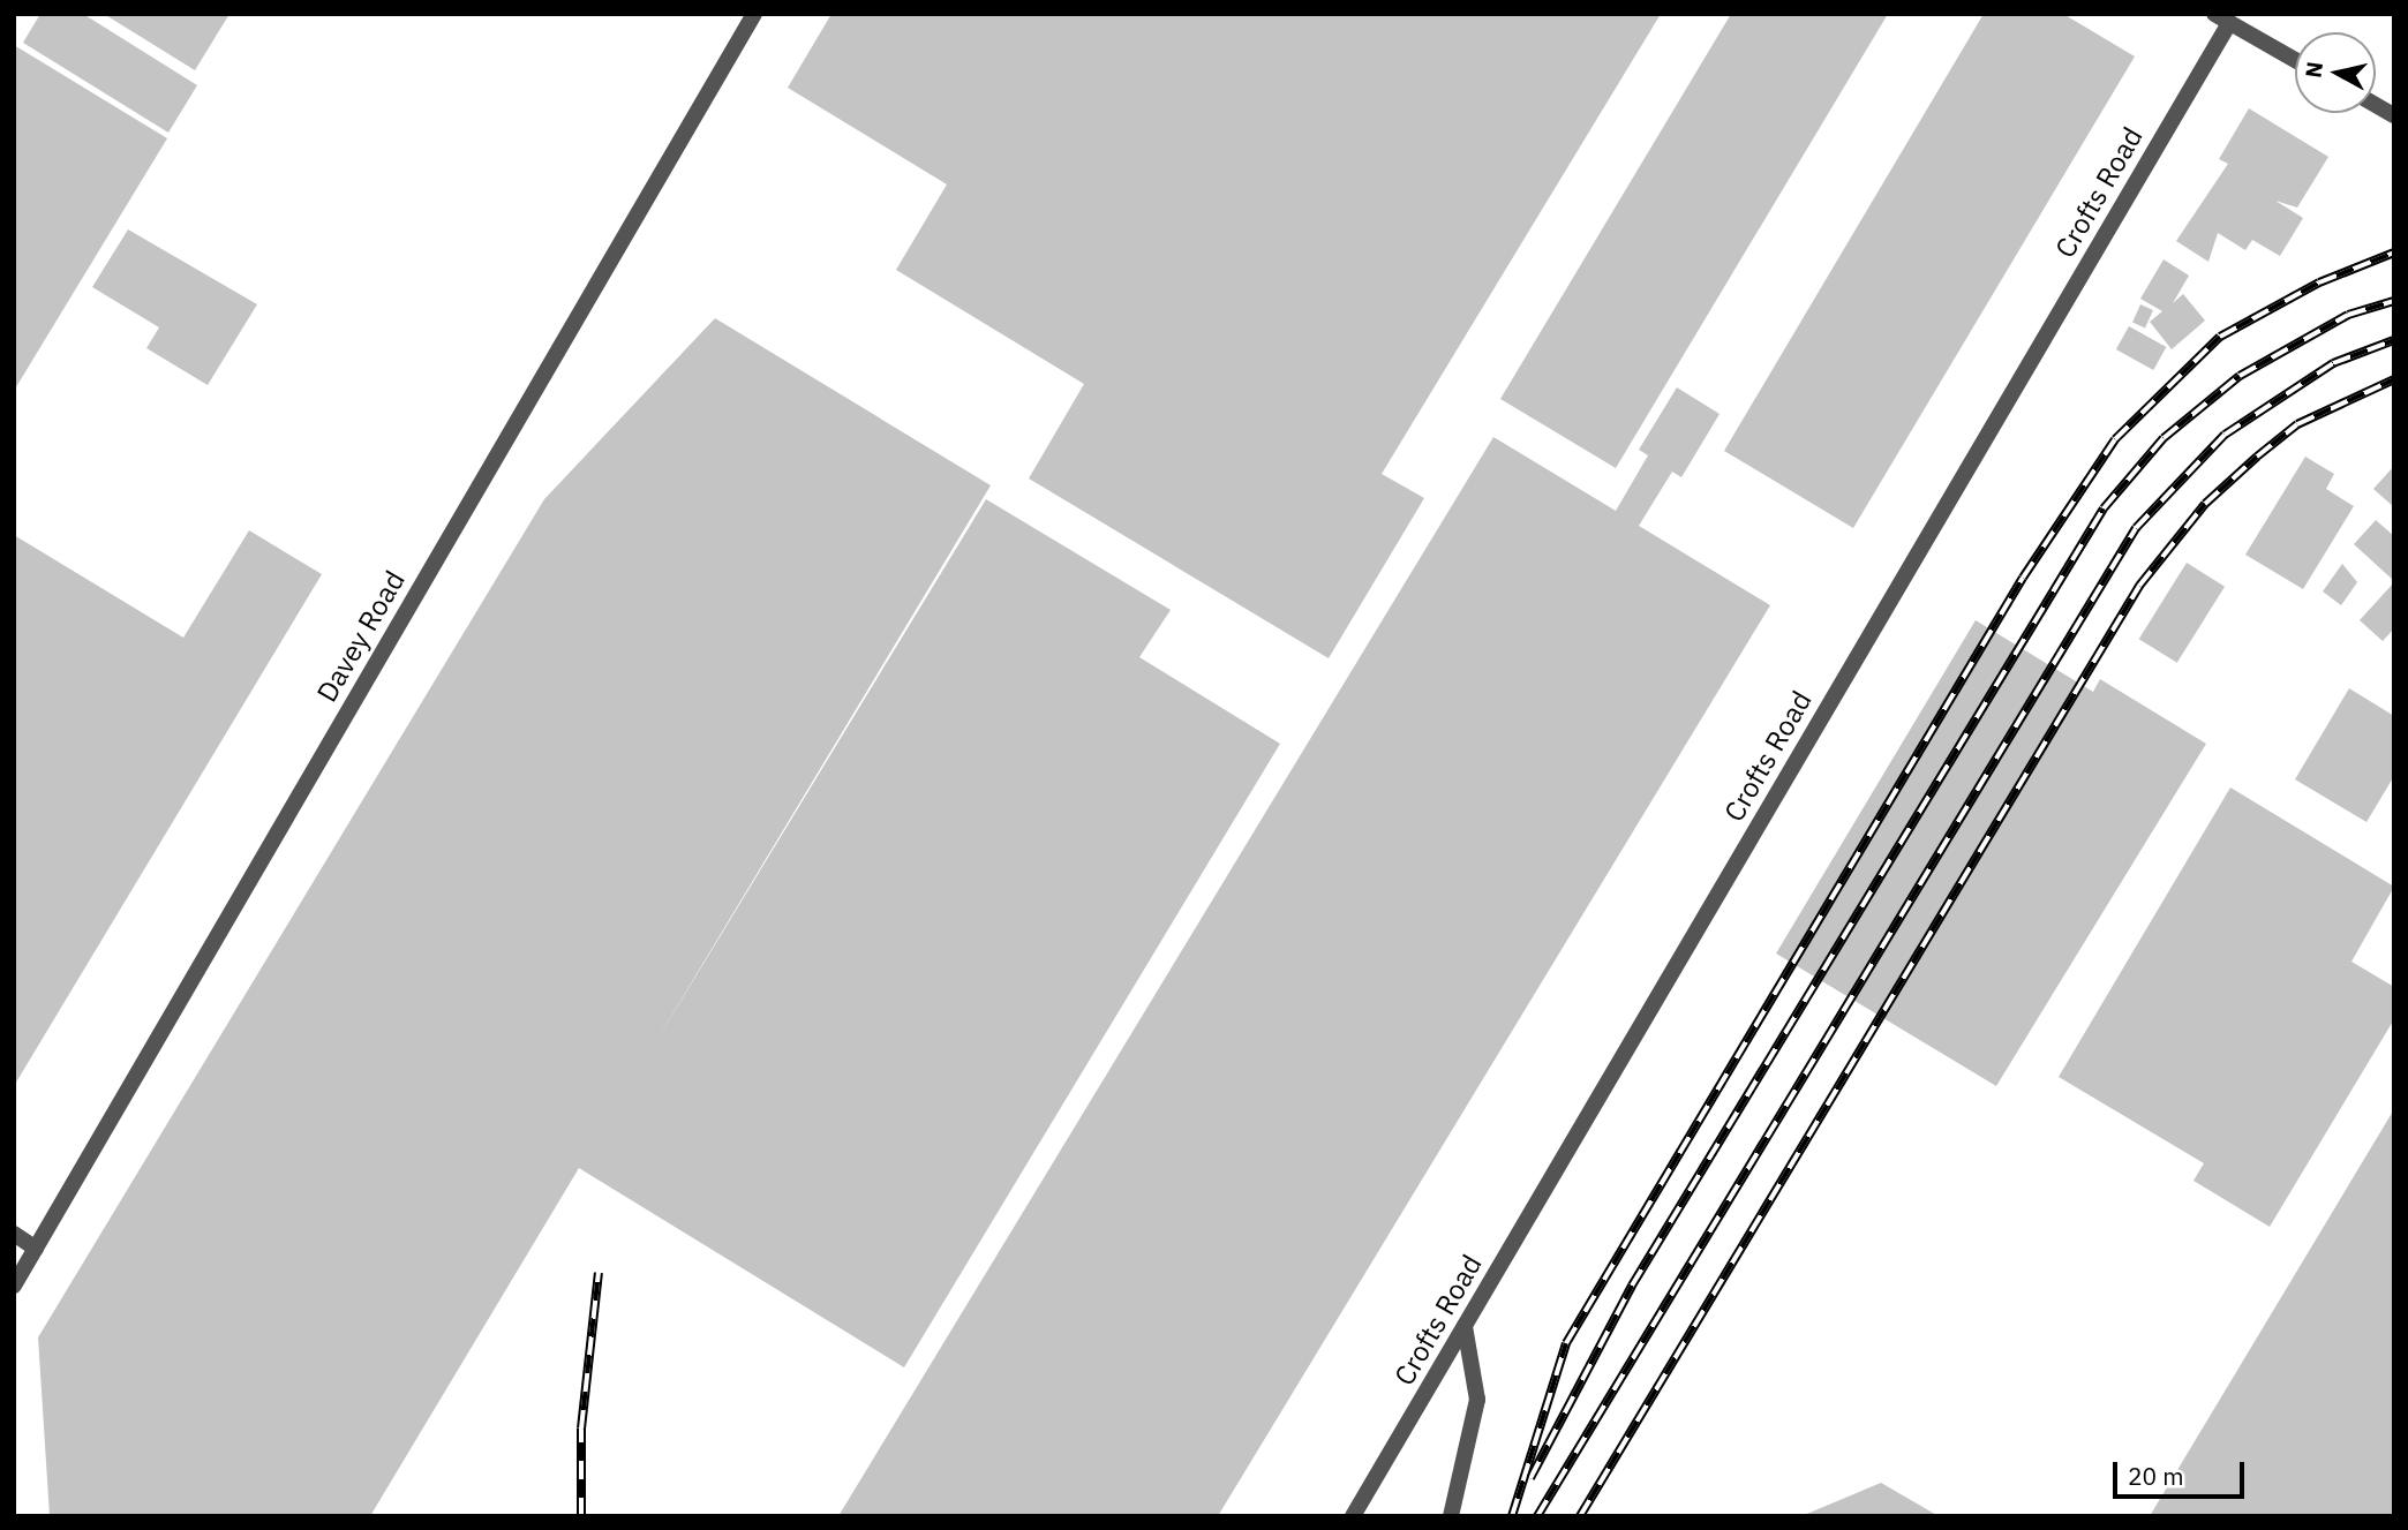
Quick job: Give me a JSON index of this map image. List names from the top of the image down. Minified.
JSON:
{"streets":{"street":["Crofts Road","Davey Road"]},"scale_bar":"20 m","north":"left"}
